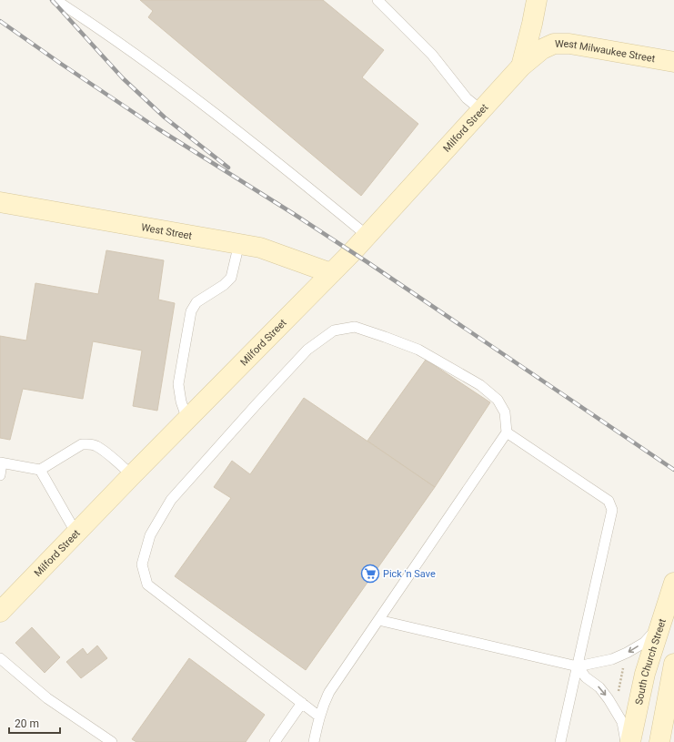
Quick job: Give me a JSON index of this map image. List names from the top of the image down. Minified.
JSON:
{"streets":{"main road":["West Milwaukee Street","Milford Street","West Street","South Church Street"]},"crossings":[["West Milwaukee Street","Milford Street"],["Milford Street","West Street"]],"places":{"supermarket":["Pick 'n Save"]},"scale_bar":"20 m"}
